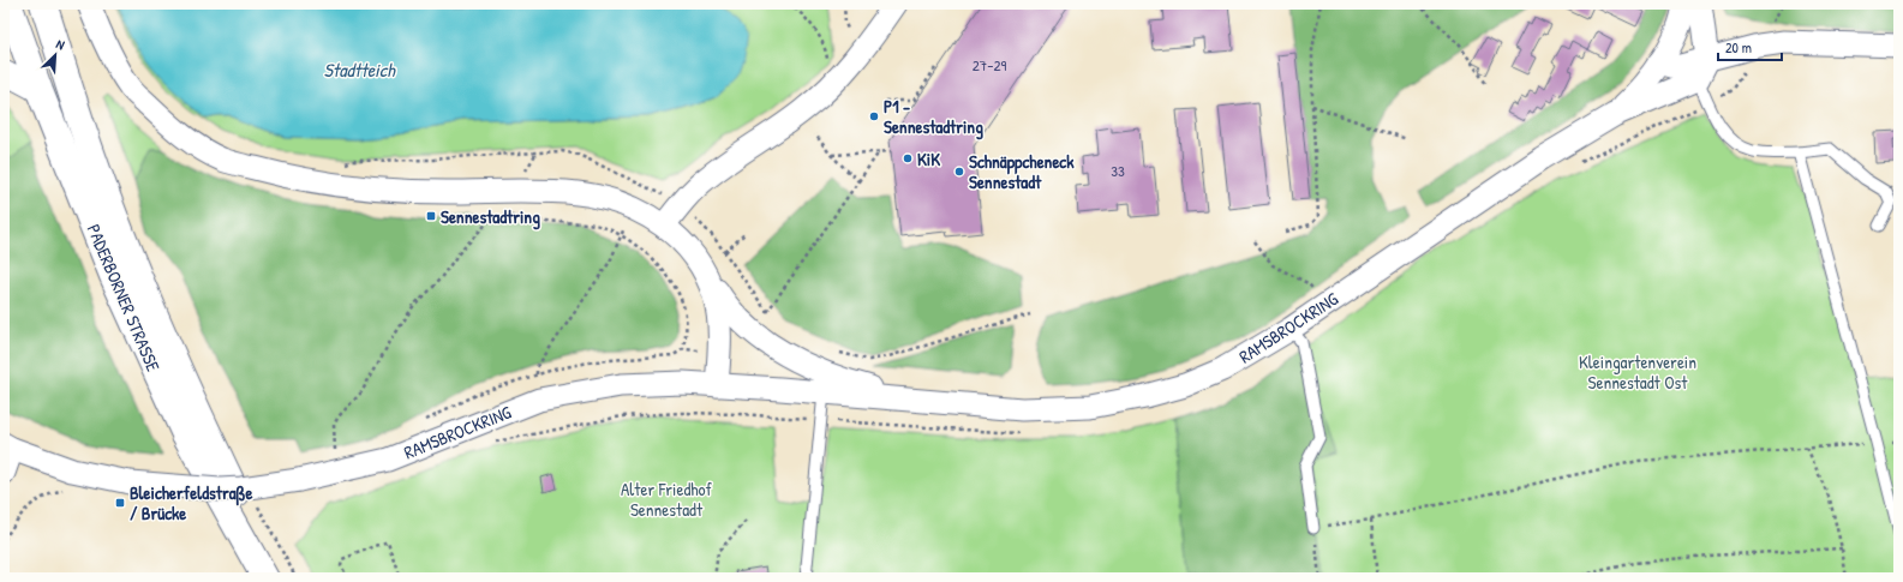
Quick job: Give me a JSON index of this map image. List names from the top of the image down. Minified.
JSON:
{"streets":{"main road":["PADERBORNER STRASSE"],"street":["RAMSBROCKRING"]},"water":["Stadtteich"],"parks":["Kleingartenverein Sennestadt Ost","Alter Friedhof Sennestadt"],"places":{"other":["P1 - Sennestadtring","KiK","Schnäppcheneck Sennestadt"],"transit":["Sennestadtring","Bleicherfeldstraße / Brücke"]},"house_numbers":["27-29","33"],"scale_bar":"20 m","north":"top right"}
